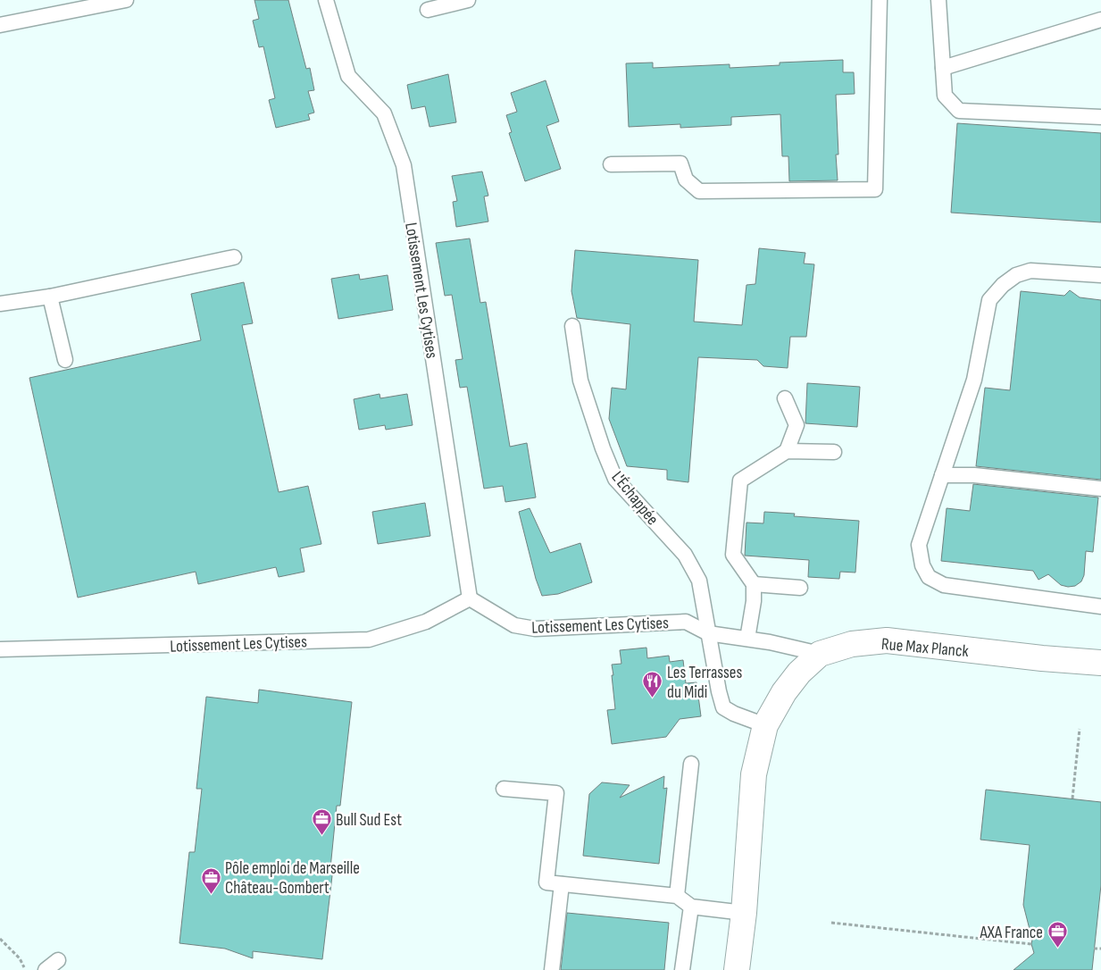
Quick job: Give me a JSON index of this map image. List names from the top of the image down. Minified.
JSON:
{"streets":{"street":["Rue Max Planck"],"lane":["Lotissement Les Cytises","L'Échappée"]},"crossings":[["Lotissement Les Cytises","L'Échappée"],["Lotissement Les Cytises","Rue Max Planck"],["L'Échappée","Rue Max Planck"]],"places":{"restaurant":["Les Terrasses du Midi"],"office":["Bull Sud Est","Pôle emploi de Marseille Château-Gombert","AXA France"]}}
